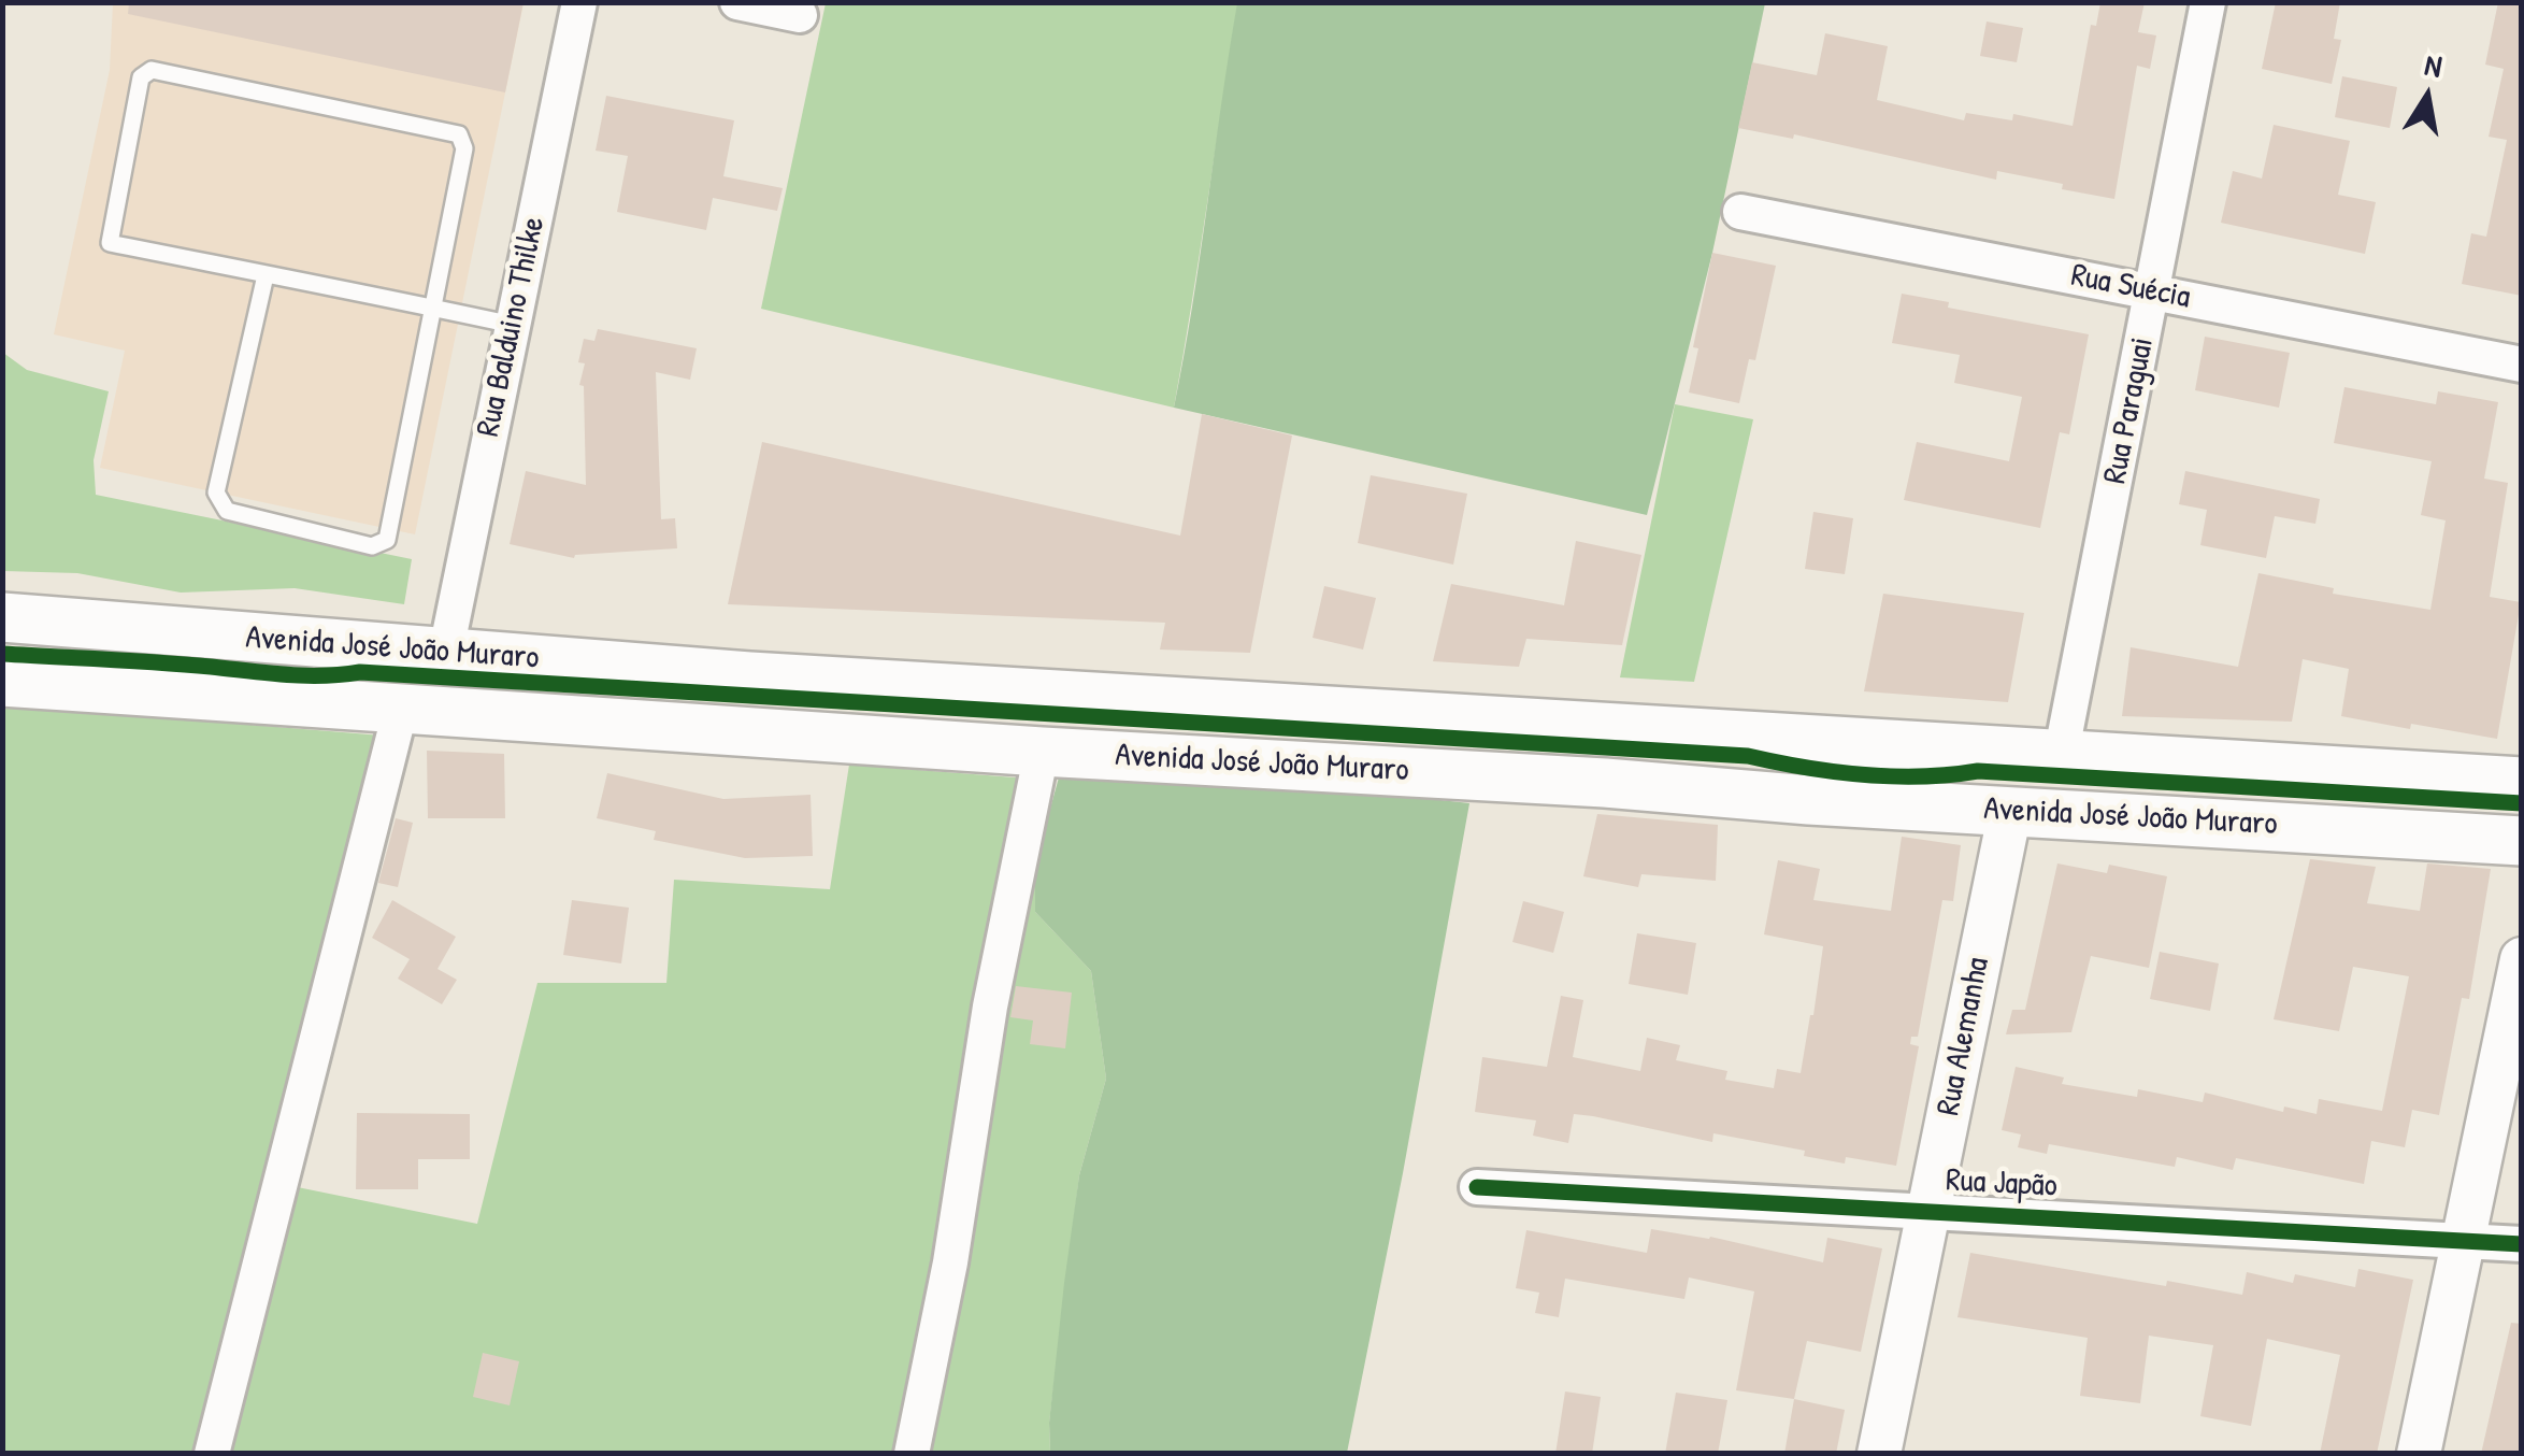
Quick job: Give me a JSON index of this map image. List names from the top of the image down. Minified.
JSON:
{"streets":{"main road":["Avenida José João Muraro"],"street":["Rua Suécia","Rua Balduino Thilke","Rua Paraguai","Rua Alemanha","Rua Japão"]},"crossings":[["Rua Suécia","Rua Paraguai"],["Rua Balduino Thilke","Avenida José João Muraro"],["Rua Paraguai","Avenida José João Muraro"],["Avenida José João Muraro","Rua Alemanha"],["Rua Alemanha","Rua Japão"]],"north":"top"}
